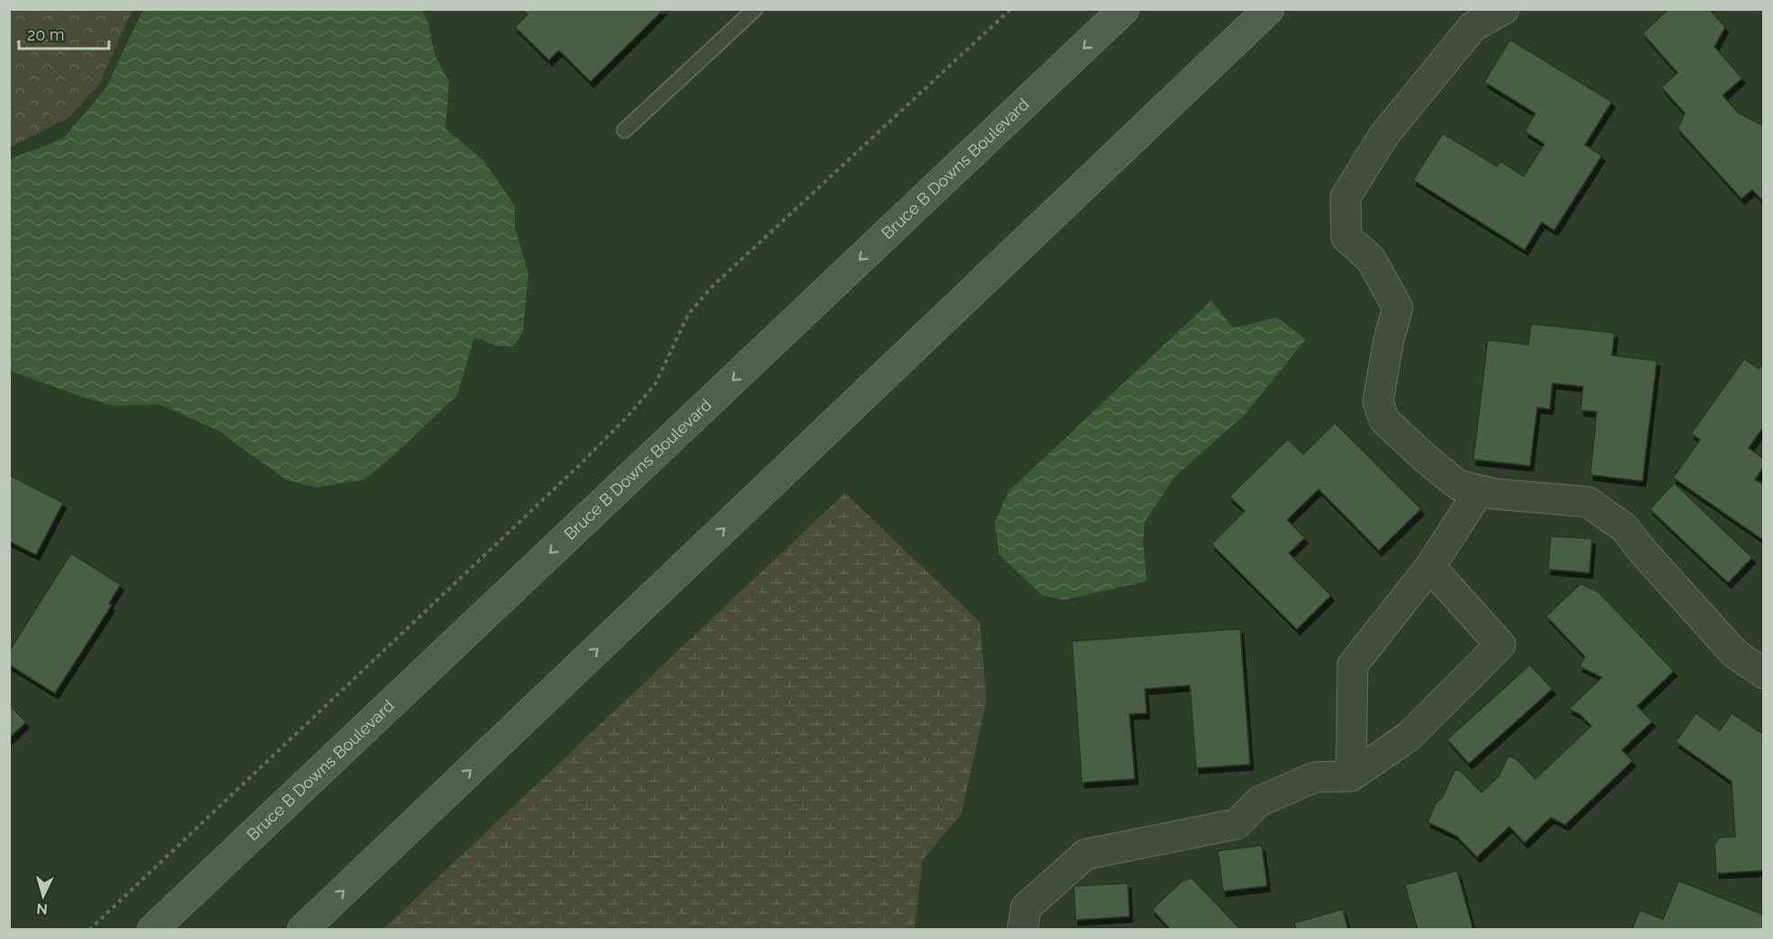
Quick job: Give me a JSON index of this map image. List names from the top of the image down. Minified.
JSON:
{"streets":{"main road":["Bruce B Downs Boulevard"]},"scale_bar":"20 m","north":"bottom"}
